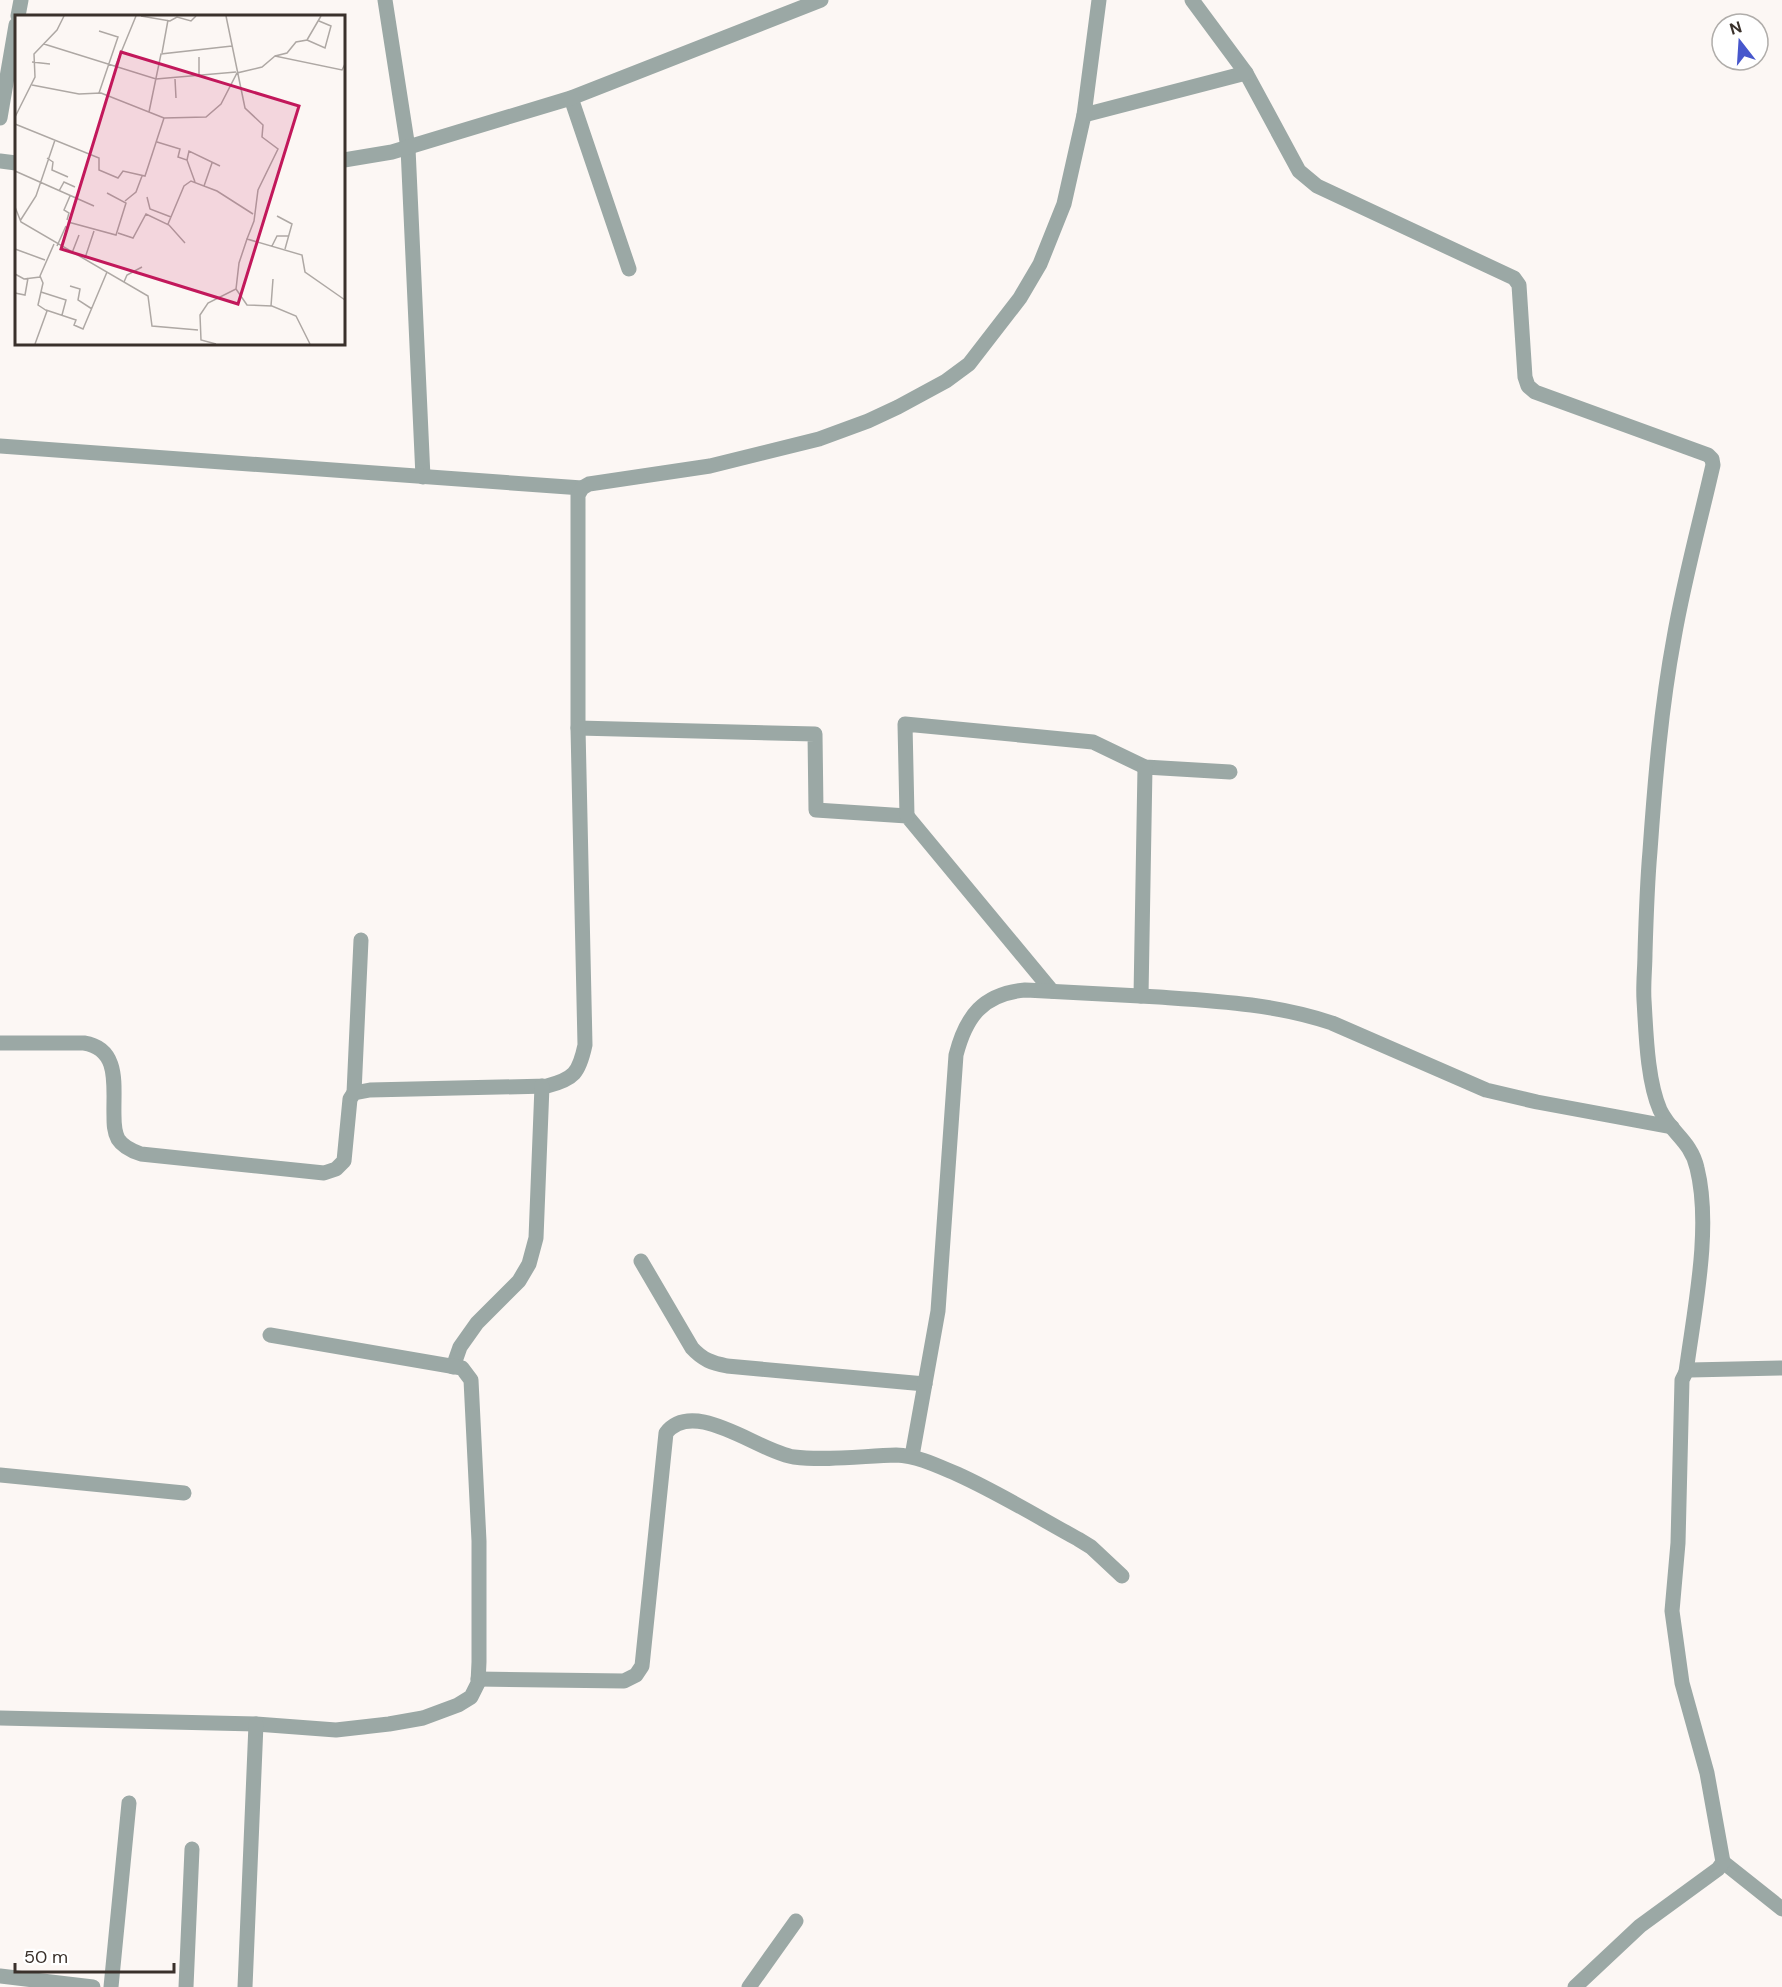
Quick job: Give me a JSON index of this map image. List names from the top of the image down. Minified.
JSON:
{"scale_bar":"50 m","north":"top"}
